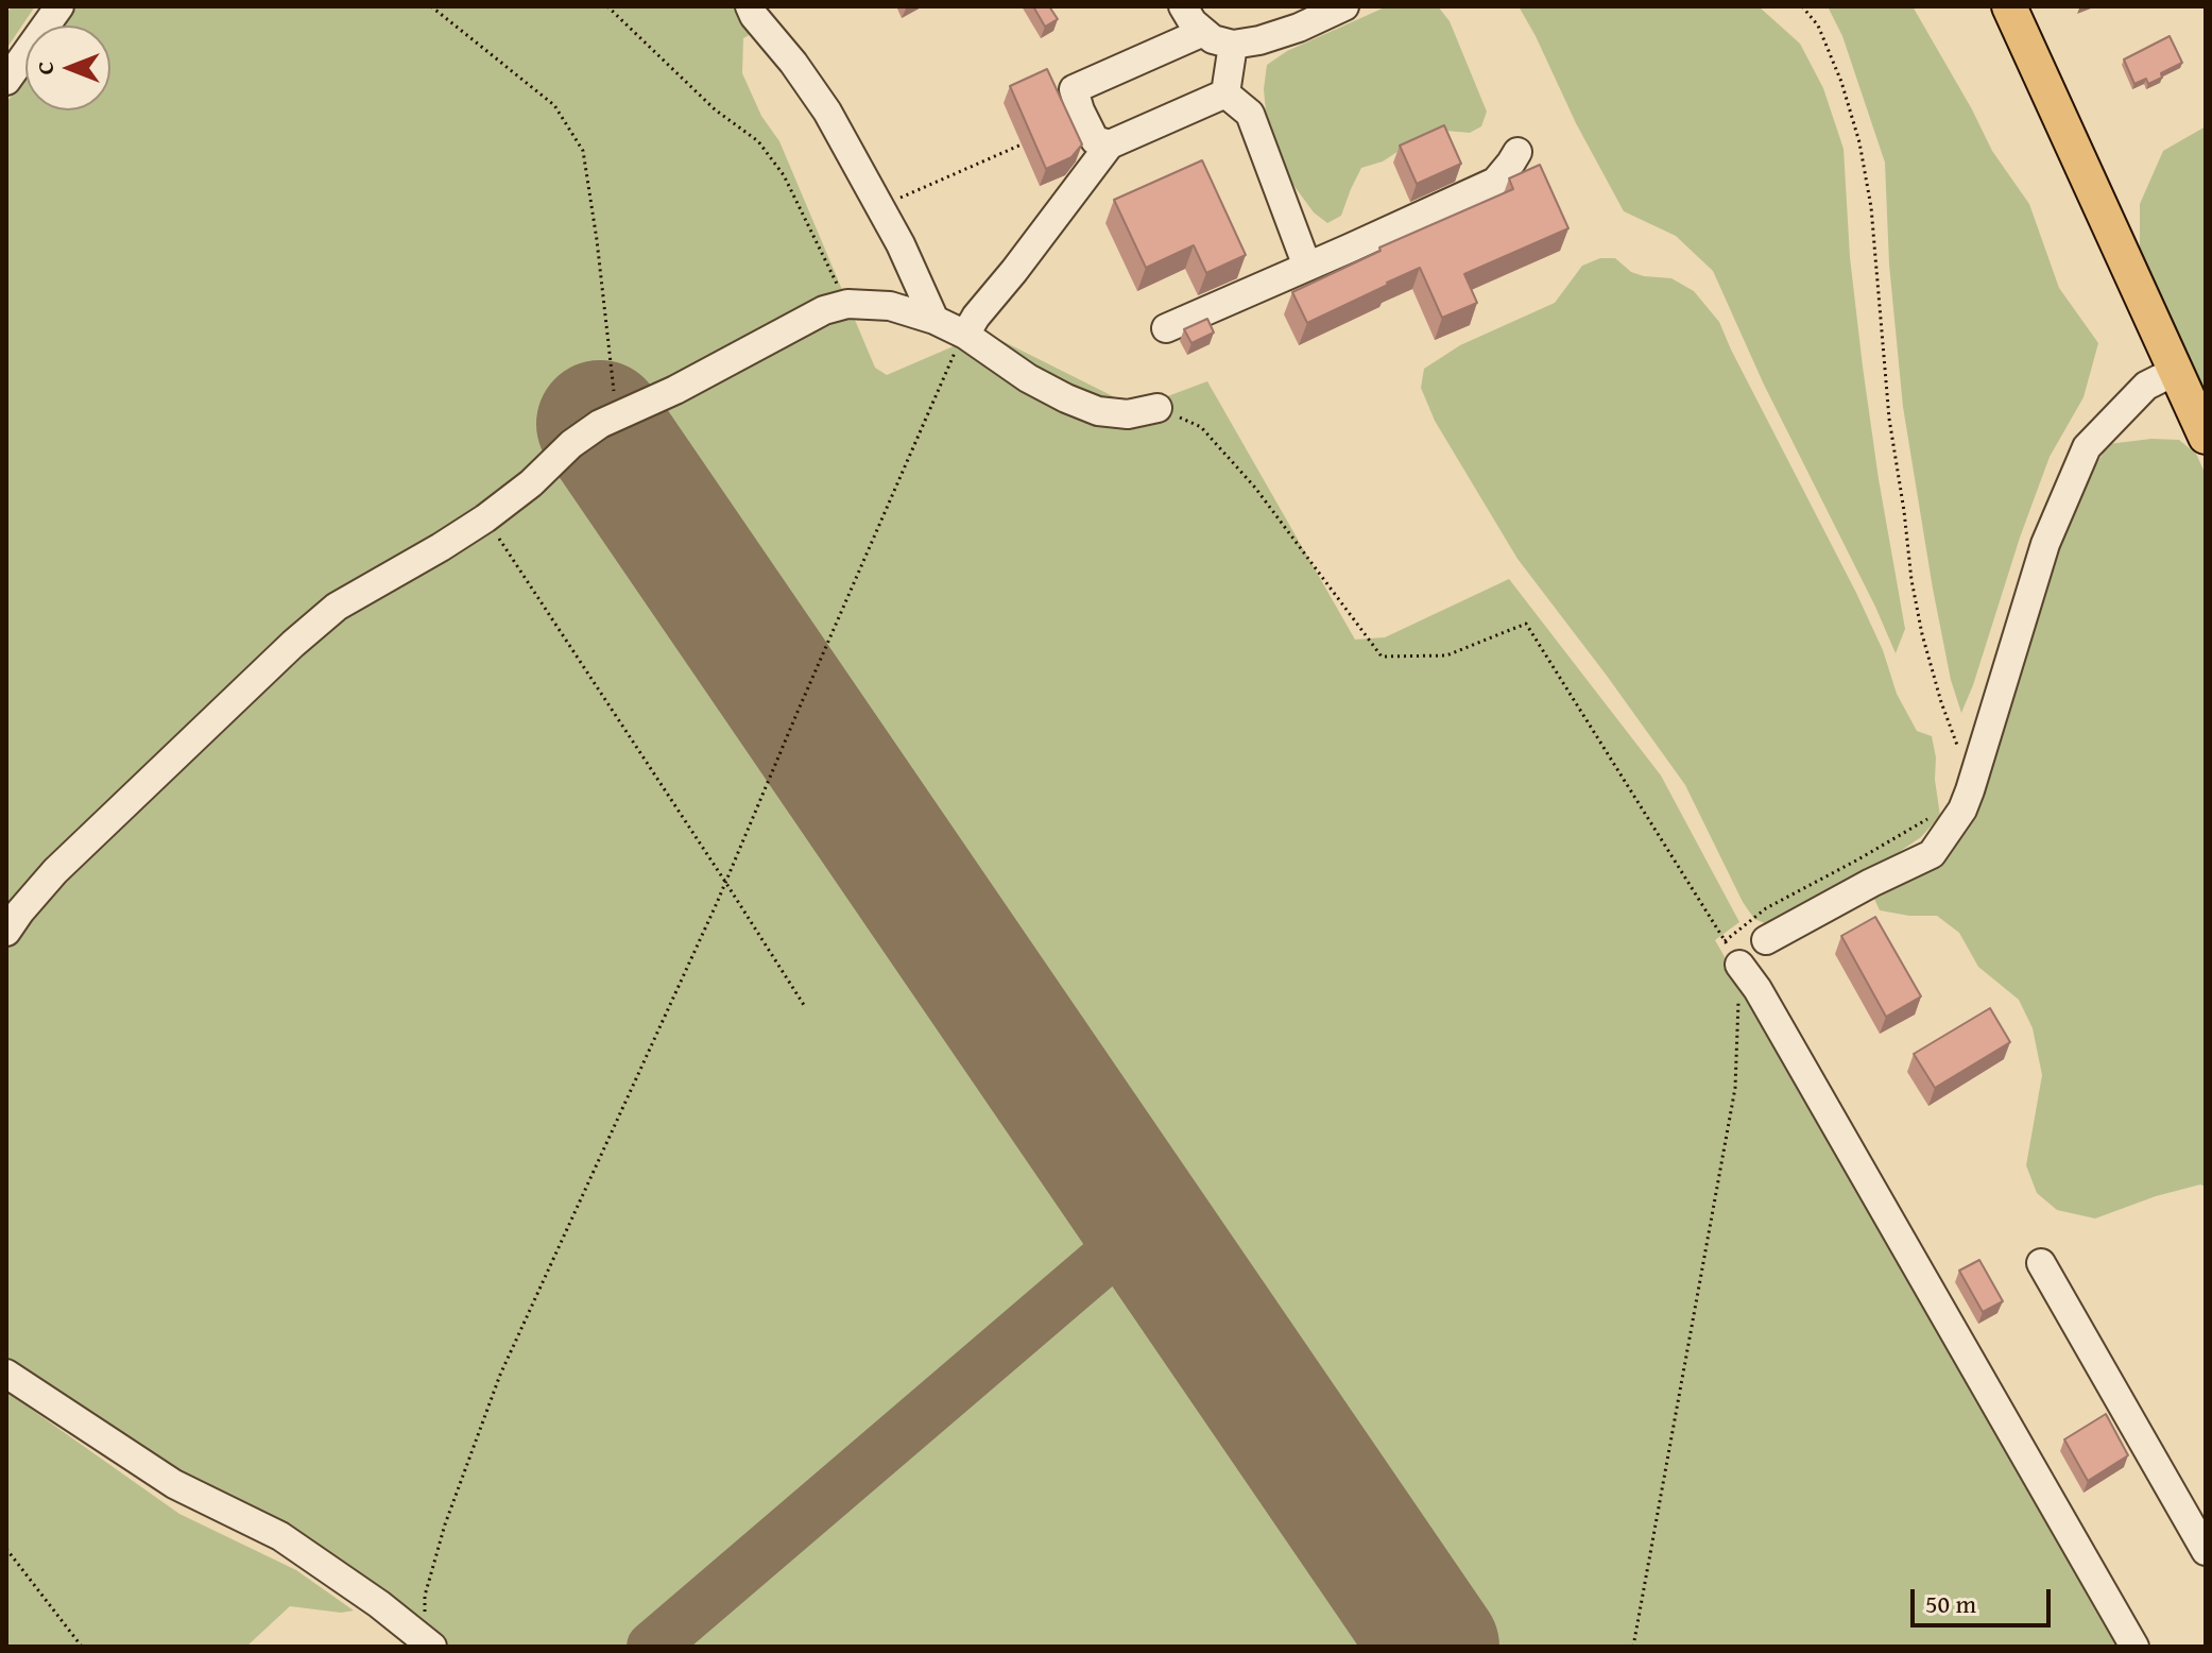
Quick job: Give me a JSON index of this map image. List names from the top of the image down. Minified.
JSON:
{"scale_bar":"50 m","north":"left"}
